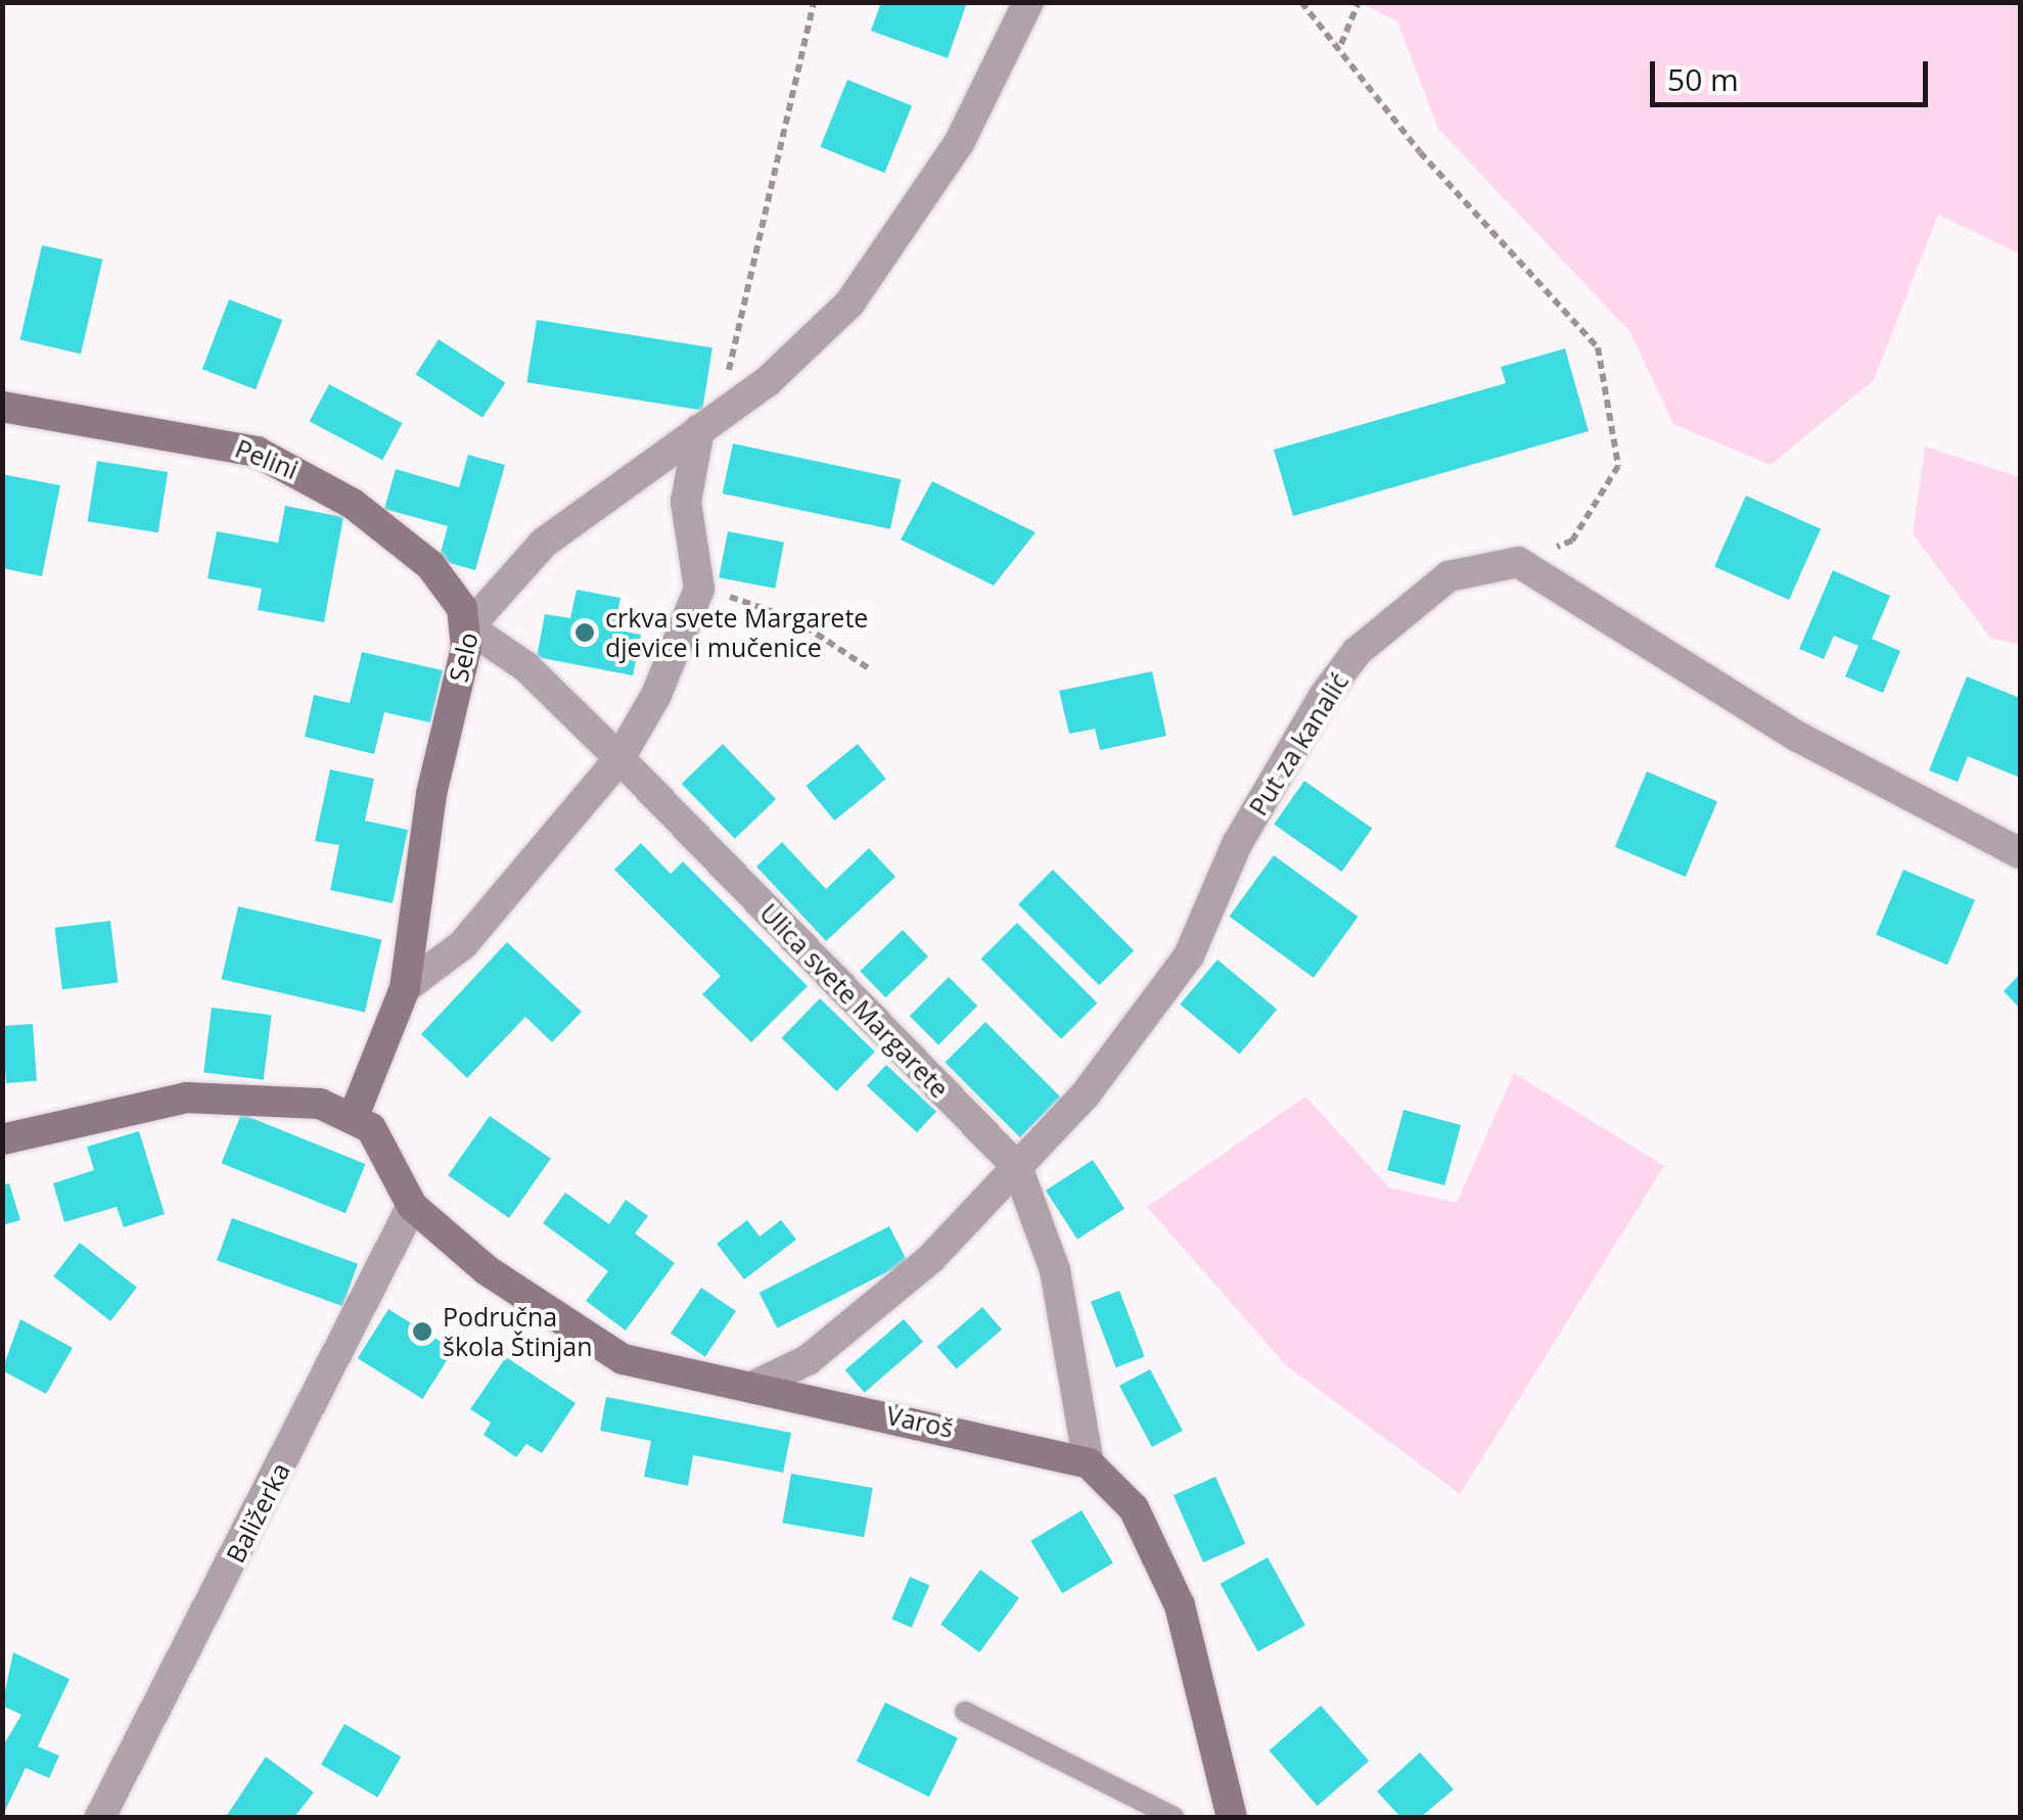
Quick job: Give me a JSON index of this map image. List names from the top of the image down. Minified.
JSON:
{"streets":{"main road":["Pelini","Selo","Varoš"],"street":["Put za kanalić","Ulica svete Margarete","Baližerka"]},"crossings":[["Pelini","Selo"],["Pelini","Ulica svete Margarete"],["Selo","Ulica svete Margarete"],["Put za kanalić","Ulica svete Margarete"],["Put za kanalić","Varoš"],["Ulica svete Margarete","Varoš"],["Varoš","Baližerka"]],"places":["crkva svete Margarete djevice i mučenice","Područna škola Štinjan"],"scale_bar":"50 m"}
